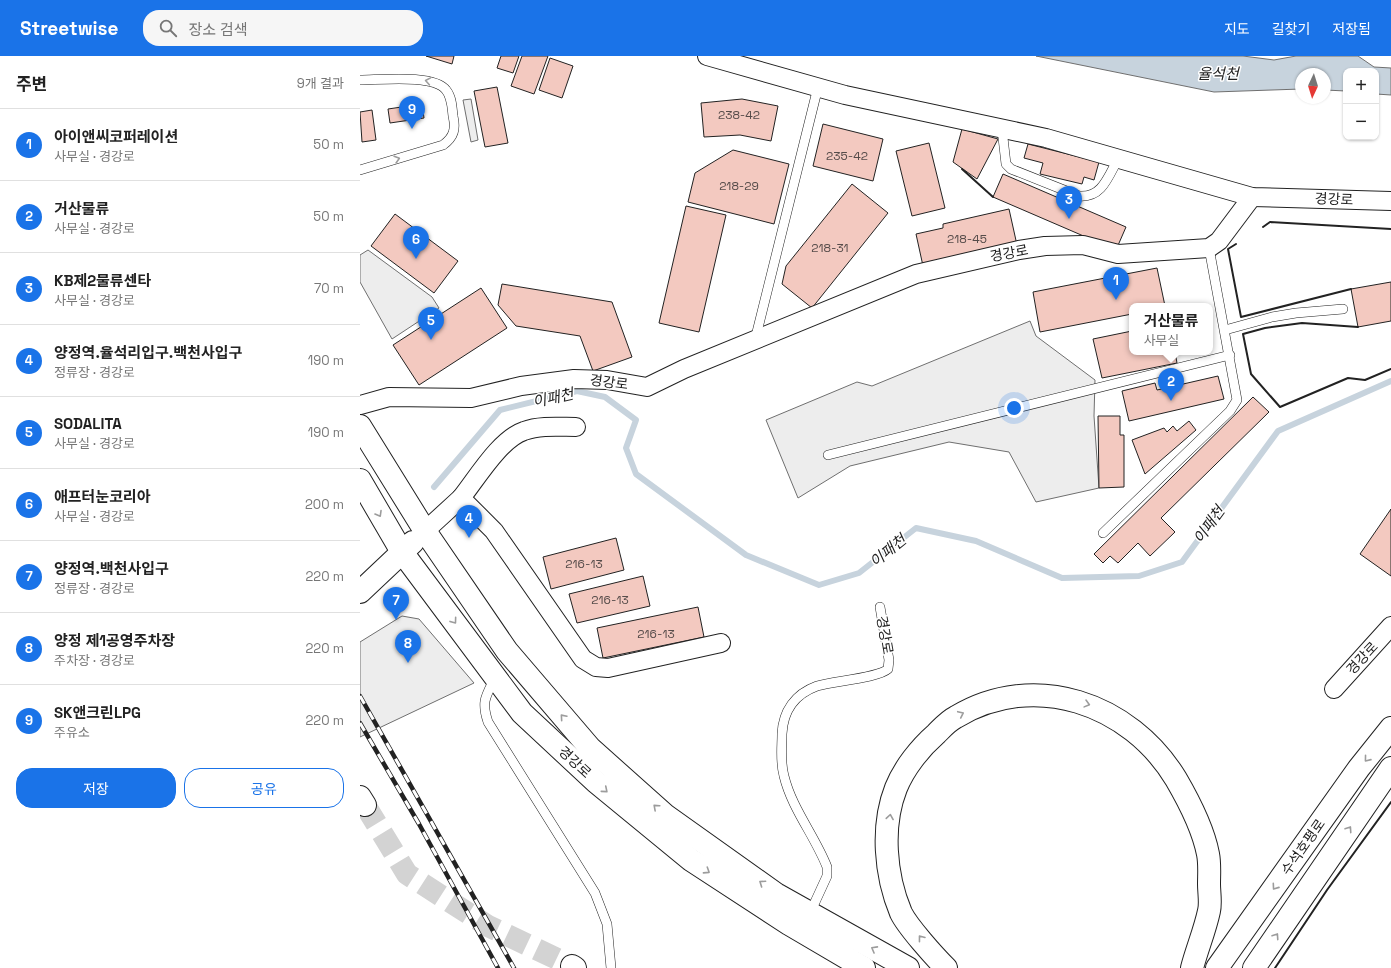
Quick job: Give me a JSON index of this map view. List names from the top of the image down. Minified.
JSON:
{"streets":{"main road":["경강로","수석호평로"]},"water":["율석천","이패천"],"house_numbers":["238-42","235-42","218-29","218-45","218-31","216-13","216-13","216-13"],"north":"bottom","page":{"header":"Streetwise","search":"장소 검색","nav":["지도","길찾기","저장됨"],"heading":["주변","9개 결과"],"map_buttons":["+","−"],"pins":["9","3","6","1","5","2","4","7","8"],"list":[{"mark":"1","name":"아이앤씨코퍼레이션","note":"사무실 · 경강로","value":"50 m"},{"mark":"2","name":"거산물류","note":"사무실 · 경강로","value":"50 m"},{"mark":"3","name":"KB제2물류센타","note":"사무실 · 경강로","value":"70 m"},{"mark":"4","name":"양정역.율석리입구.백천사입구","note":"정류장 · 경강로","value":"190 m"},{"mark":"5","name":"SODALITA","note":"사무실 · 경강로","value":"190 m"},{"mark":"6","name":"애프터눈코리아","note":"사무실 · 경강로","value":"200 m"},{"mark":"7","name":"양정역.백천사입구","note":"정류장 · 경강로","value":"220 m"},{"mark":"8","name":"양정 제1공영주차장","note":"주차장 · 경강로","value":"220 m"},{"mark":"9","name":"SK앤크린LPG","note":"주유소","value":"220 m"}],"popup":["거산물류","사무실"],"buttons":["저장","공유"]}}
